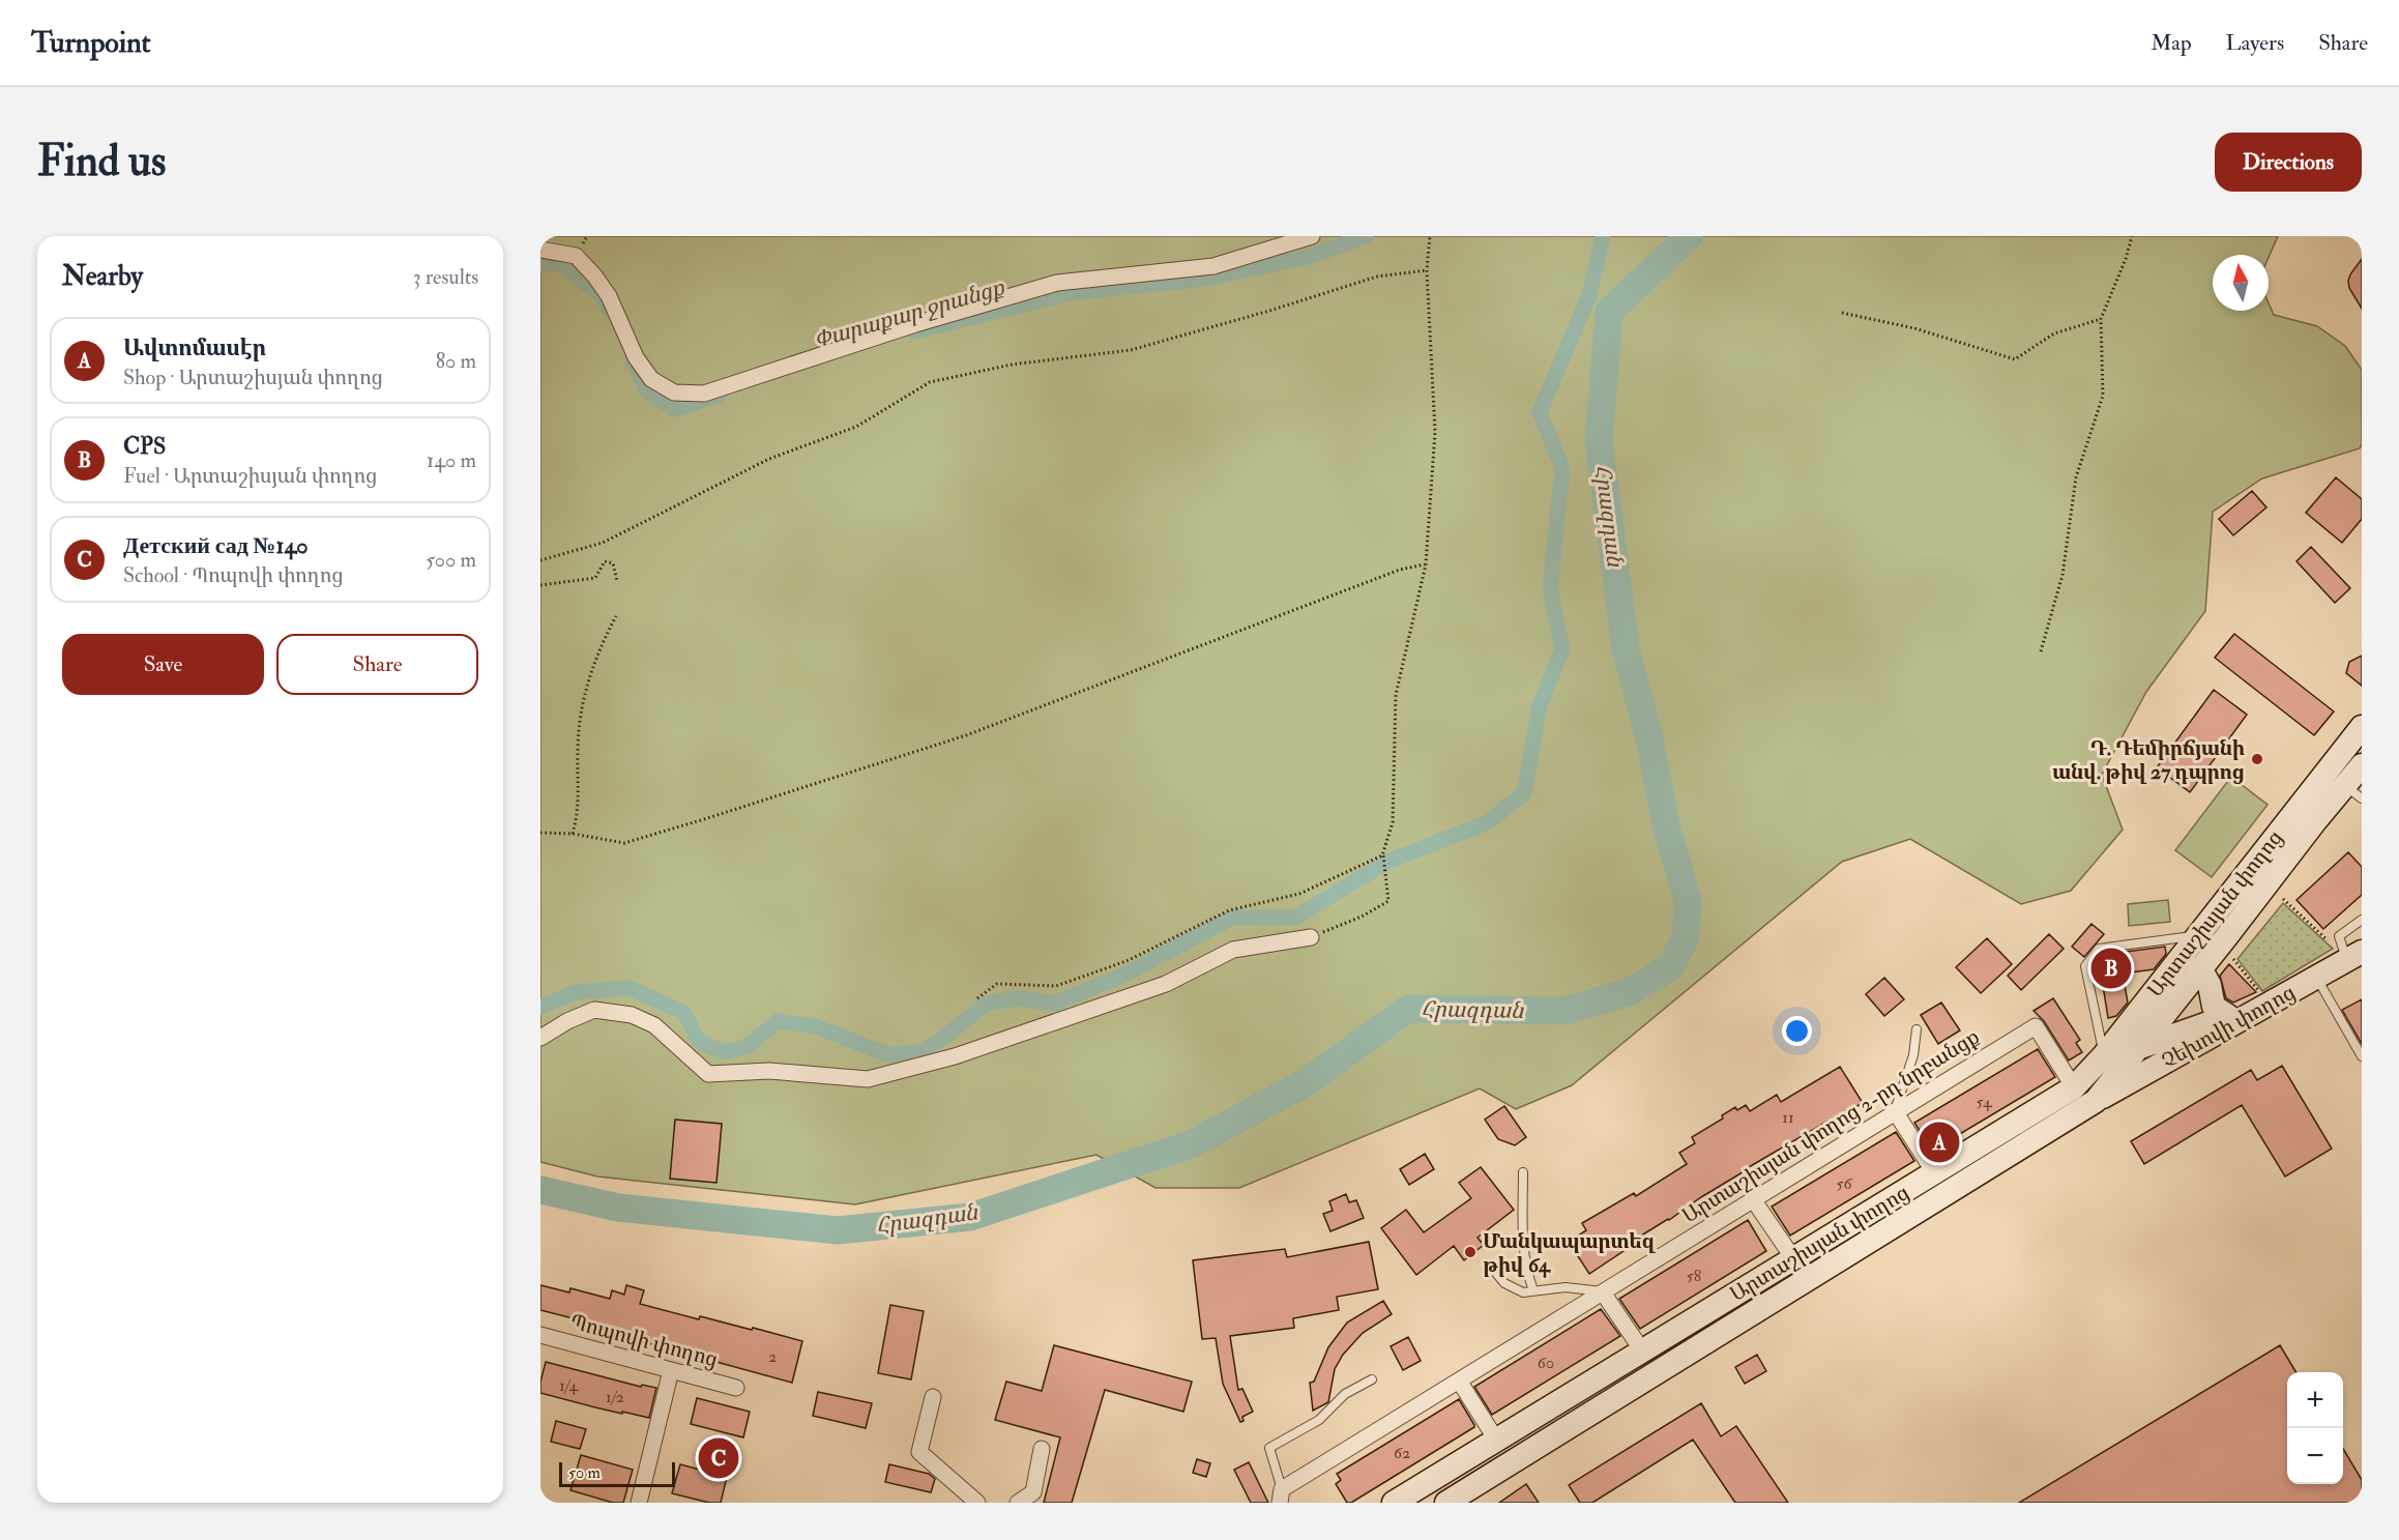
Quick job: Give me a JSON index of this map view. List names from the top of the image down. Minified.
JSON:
{"streets":{"main road":["Արտաշիսյան փողոց","Չեխովի փողոց"],"street":["Արտաշիսյան փողոց 2-րդ նրբանցք","Պոպովի փողոց"]},"crossings":[["Արտաշիսյան փողոց","Չեխովի փողոց"],["Արտաշիսյան փողոց","Արտաշիսյան փողոց 2-րդ նրբանցք"]],"water":["Փարաքար ջրանցք","Հրազդան"],"places":["Դ. Դեմիրճյանի անվ. թիվ 27 դպրոց","Մանկապարտեզ թիվ 64"],"house_numbers":["54","11","56","58","2","60","1/4","1/2","62"],"scale_bar":"50 m","north":"top","page":{"header":"Turnpoint","nav":["Map","Layers","Share"],"buttons":["Directions",["Save","Share"]],"title":"Find us","heading":["Nearby","3 results"],"list":[{"mark":"A","name":"Ավտոմասէր","note":"Shop · Արտաշիսյան փողոց","value":"80 m"},{"mark":"B","name":"CPS","note":"Fuel · Արտաշիսյան փողոց","value":"140 m"},{"mark":"C","name":"Детский сад №140","note":"School · Պոպովի փողոց","value":"500 m"}],"pins":["B","A","C"],"map_buttons":["+","−"],"scale":"50 m"}}
